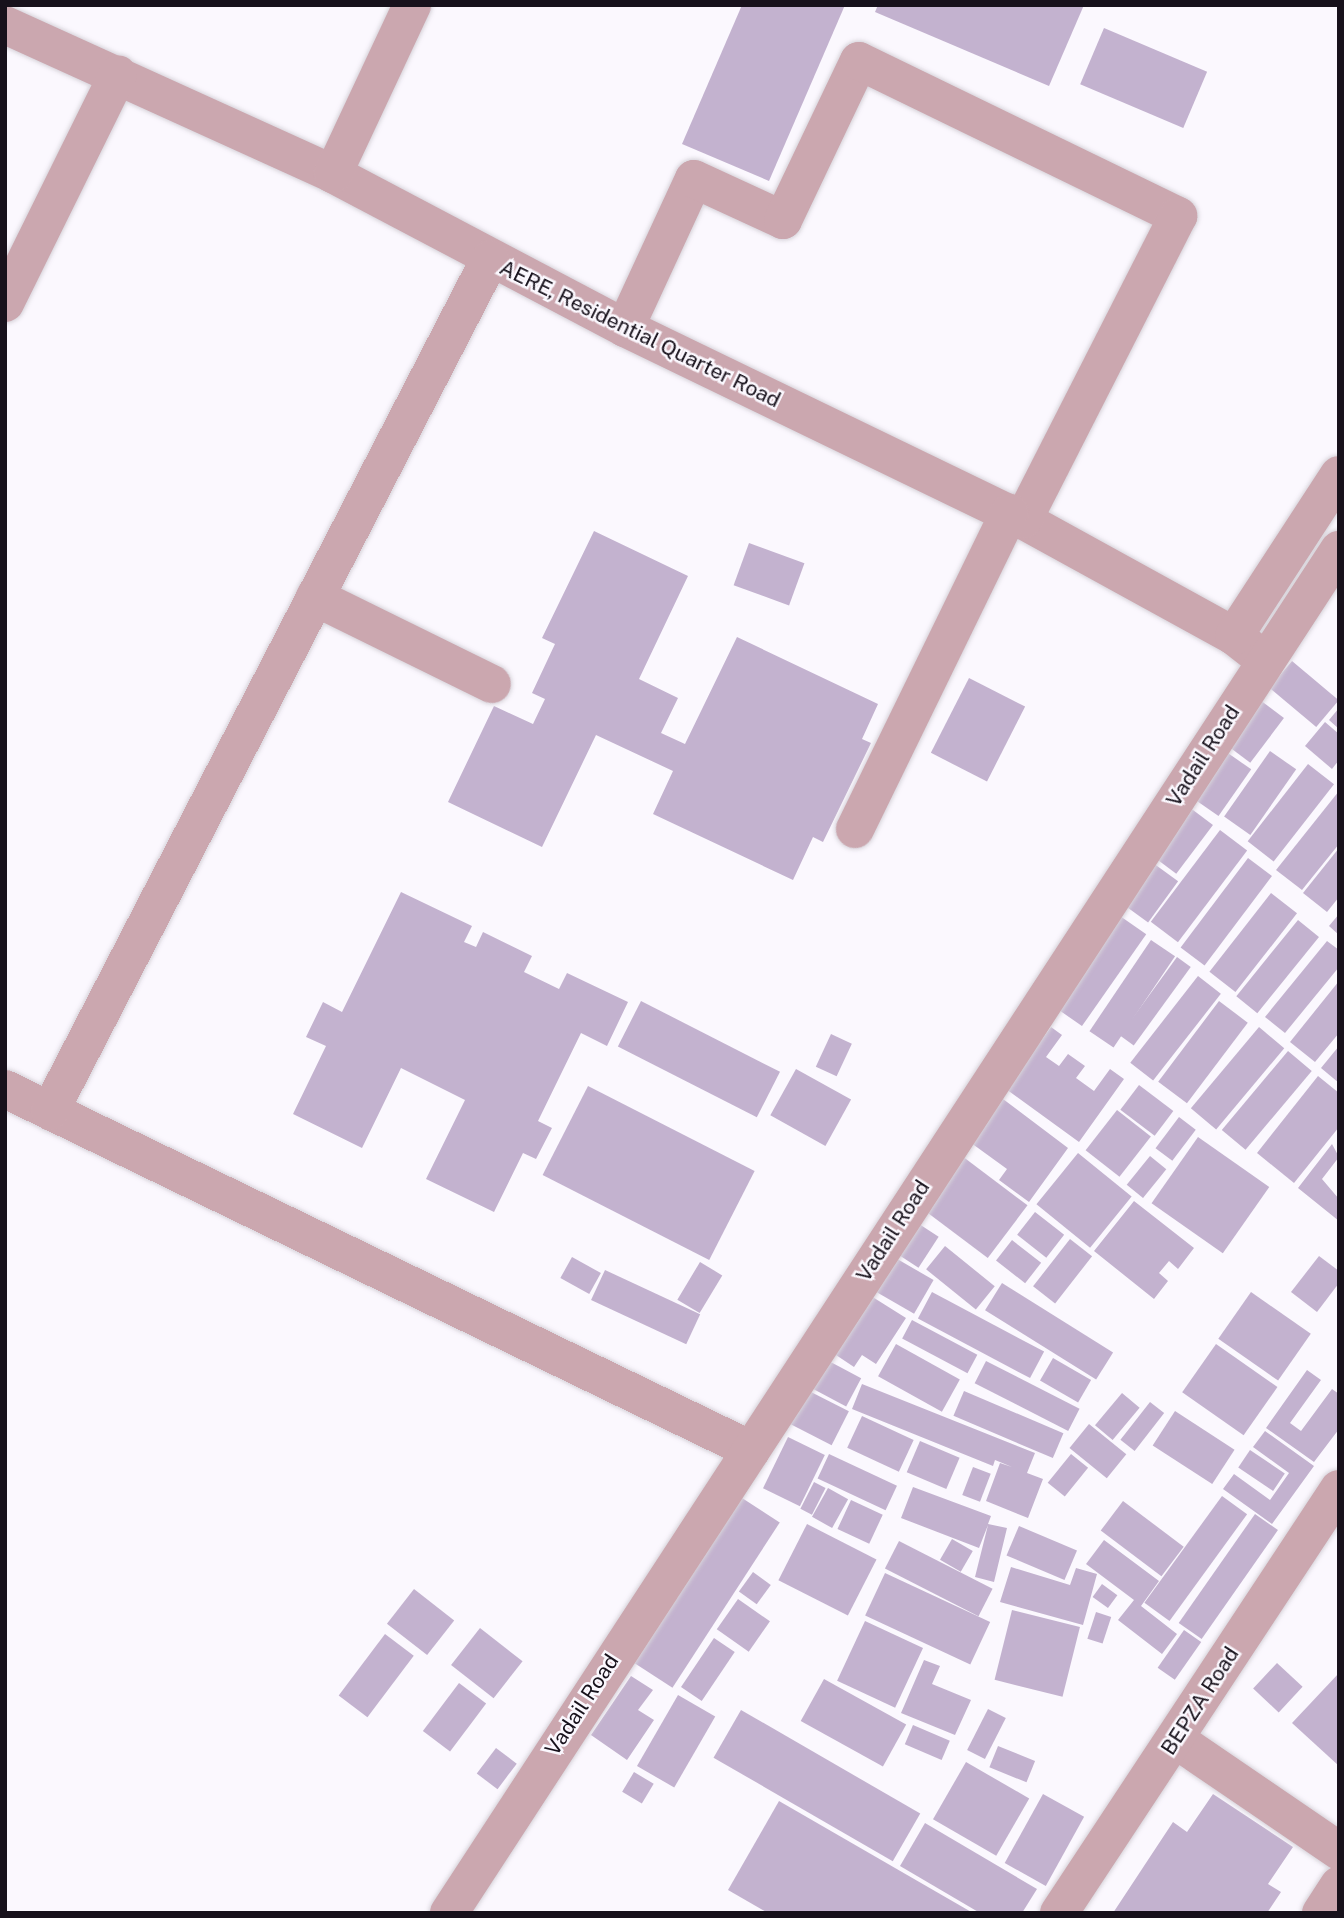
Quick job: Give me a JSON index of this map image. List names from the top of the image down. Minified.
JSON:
{"streets":{"street":["AERE, Residential Quarter Road","Vadail Road","BEPZA Road"]},"crossings":[["AERE, Residential Quarter Road","Vadail Road"]]}
